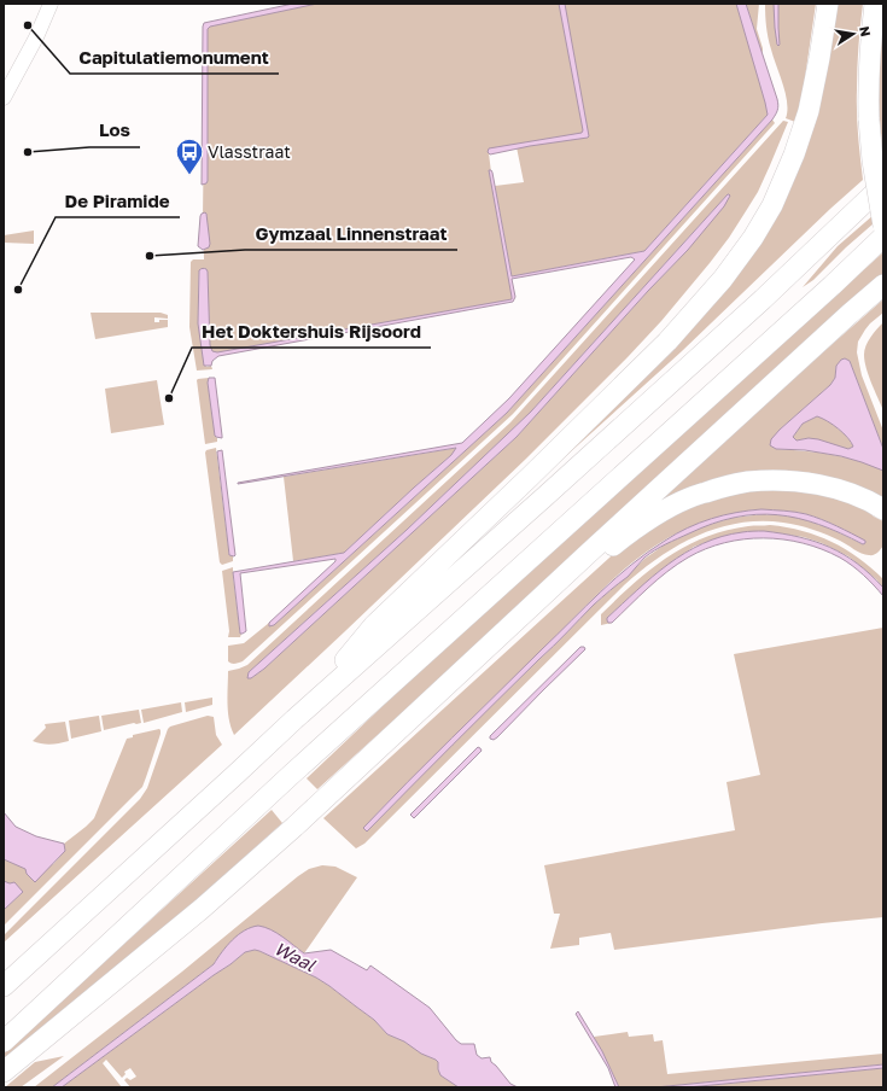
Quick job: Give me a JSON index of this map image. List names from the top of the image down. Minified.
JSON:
{"water":["Waal"],"places":{"other":["Capitulatiemonument","Los","Gymzaal Linnenstraat","De Piramide","Het Doktershuis Rijsoord"],"bus stop":["Vlasstraat"]},"north":"right"}
